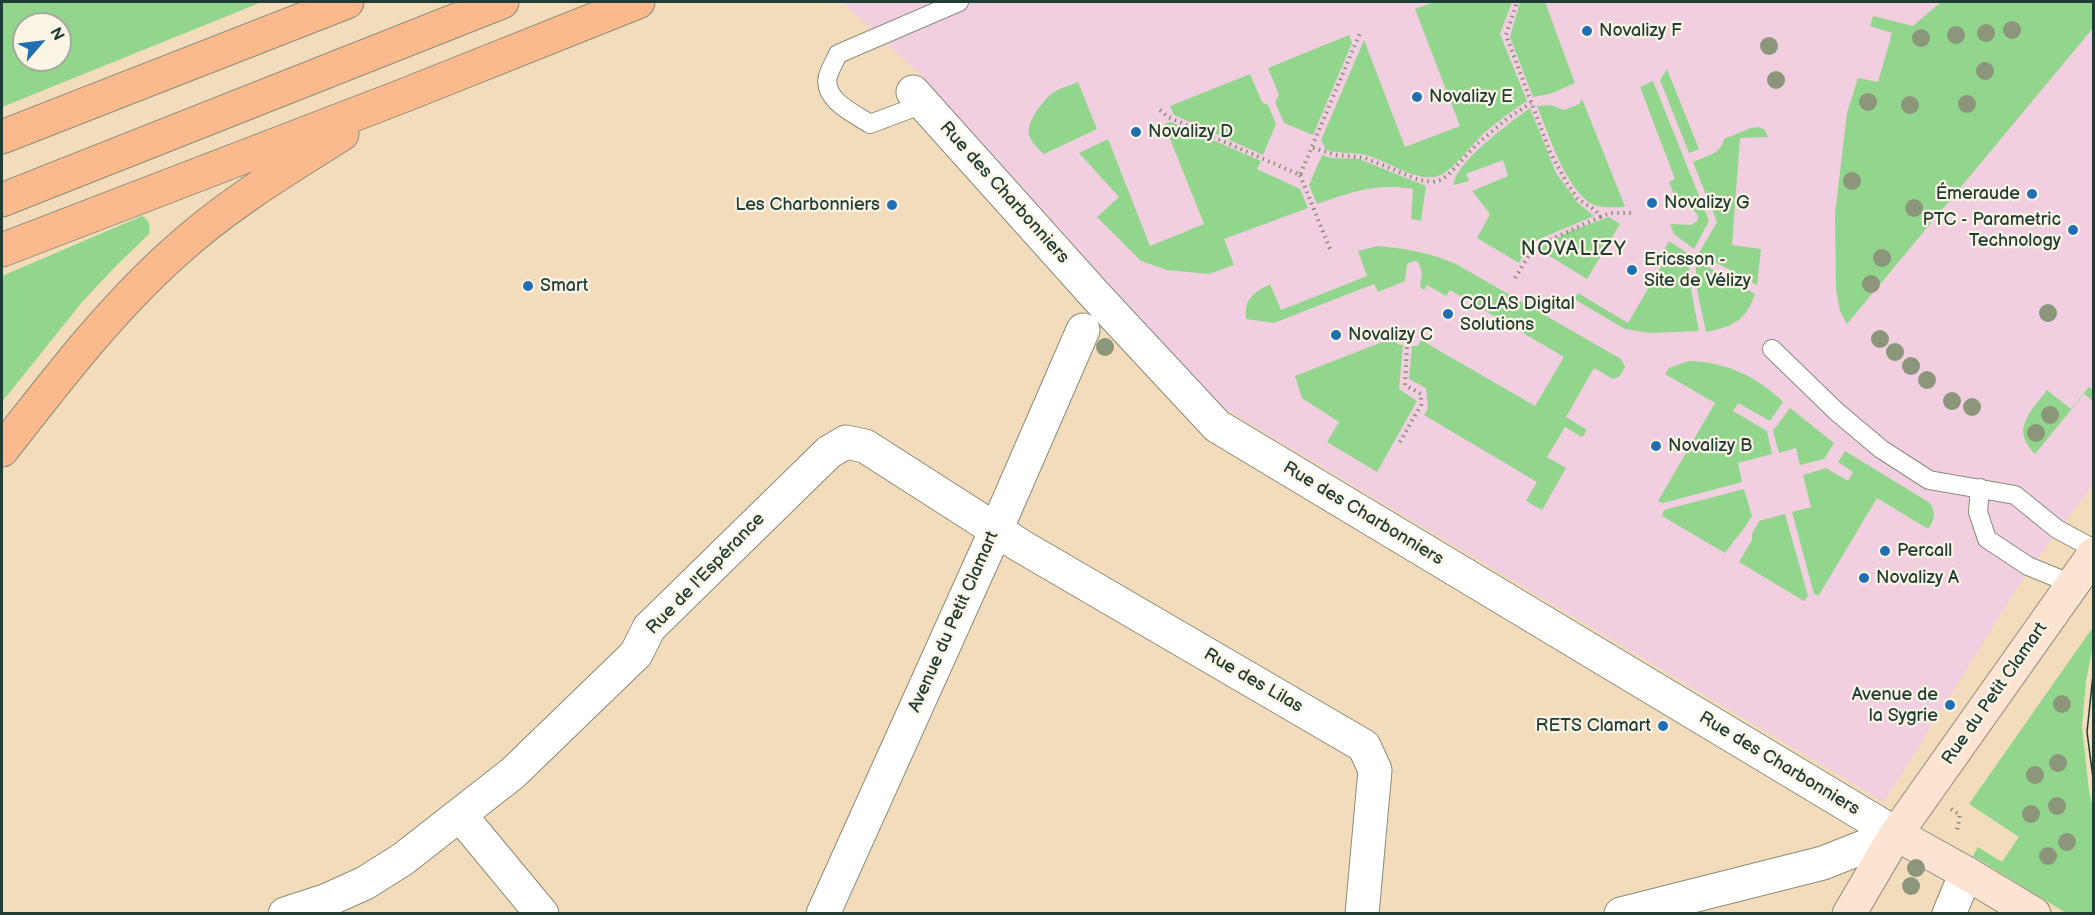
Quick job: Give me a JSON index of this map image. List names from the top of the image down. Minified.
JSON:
{"streets":{"main road":["Rue du Petit Clamart"],"street":["Rue des Charbonniers","Rue de l'Espérance","Avenue du Petit Clamart","Rue des Lilas"]},"crossings":[["Rue des Charbonniers","Rue du Petit Clamart"],["Rue de l'Espérance","Avenue du Petit Clamart"],["Rue de l'Espérance","Rue des Lilas"],["Avenue du Petit Clamart","Rue des Lilas"]],"districts":["NOVALIZY"],"places":["Novalizy F","Novalizy E","Novalizy D","Émeraude","Novalizy G","Les Charbonniers","PTC - Parametric Technology","Ericsson - Site de Vélizy","Smart","COLAS Digital Solutions","Novalizy C","Novalizy B","Percall","Novalizy A","Avenue de la Sygrie","RETS Clamart"],"north":"top right"}
